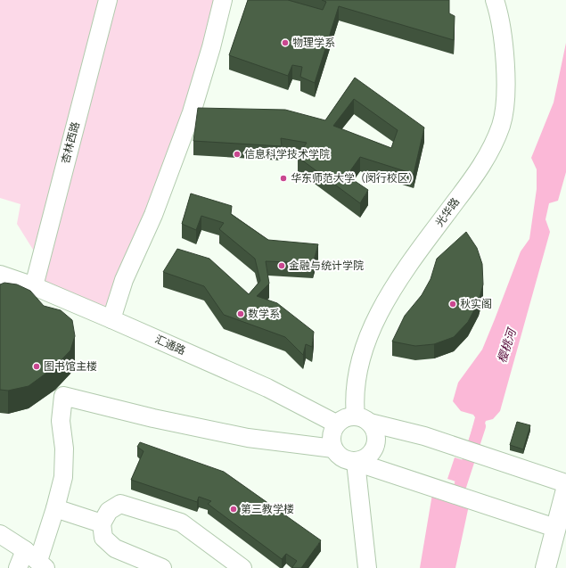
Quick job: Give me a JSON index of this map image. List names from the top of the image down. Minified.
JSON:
{"streets":{"street":["杏林西路","光华路","汇通路"]},"crossings":[["杏林西路","汇通路"],["光华路","汇通路"]],"water":["樱桃河"],"places":["物理学系","信息科学技术学院","华东师范大学（闵行校区）","金融与统计学院","秋实阁","数学系","图书馆主楼","第三教学楼"]}
